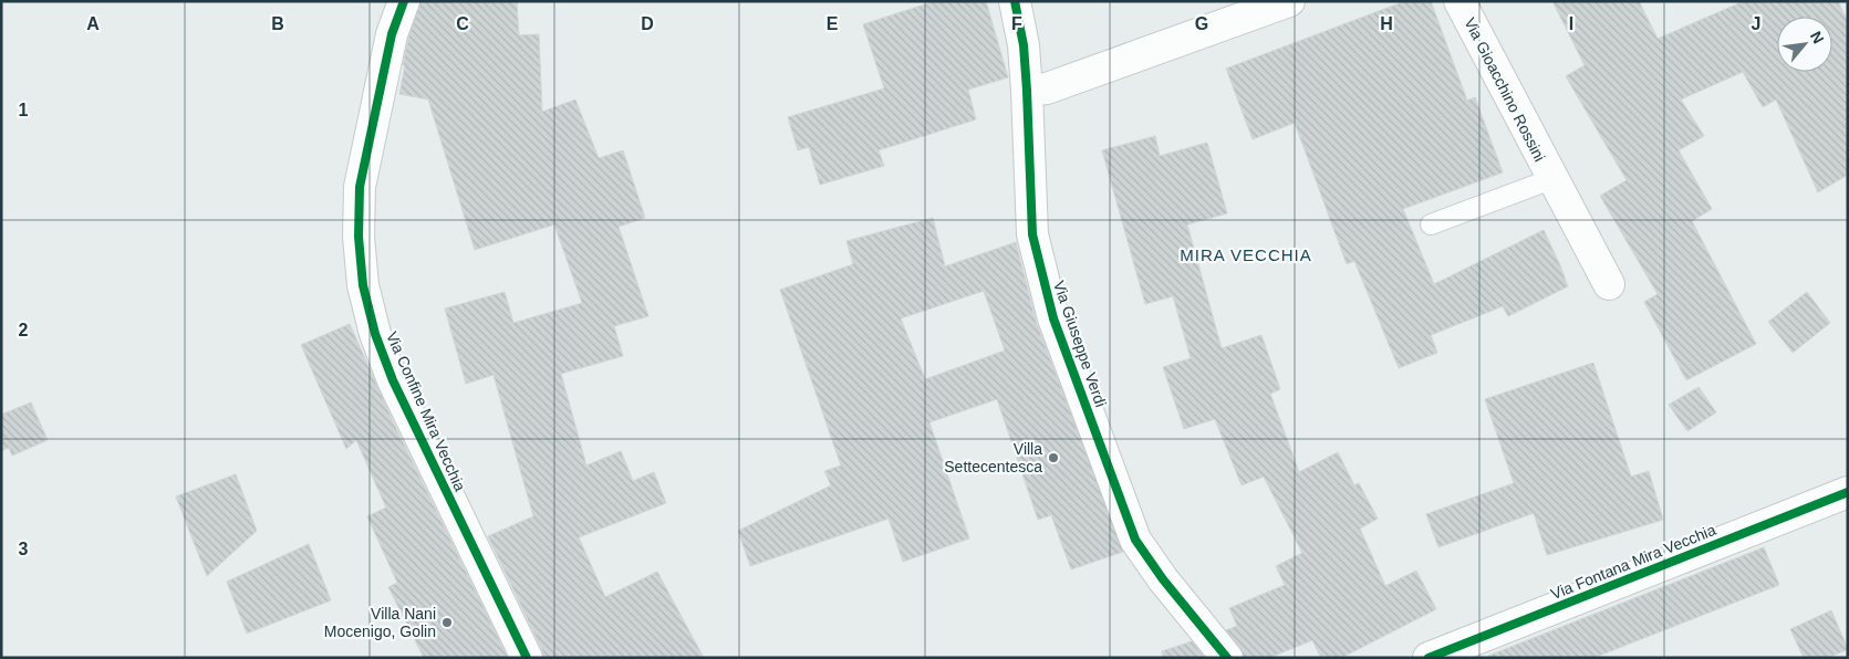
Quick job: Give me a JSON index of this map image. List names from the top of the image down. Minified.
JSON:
{"streets":{"street":["Via Gioacchino Rossini","Via Giuseppe Verdi","Via Confine Mira Vecchia","Via Fontana Mira Vecchia"]},"districts":["MIRA VECCHIA"],"places":["Villa Settecentesca","Villa Nani Mocenigo, Golin"],"north":"top right","grid":{"columns":["A","B","C","D","E","F","G","H","I","J"],"rows":["1","2","3"]}}
